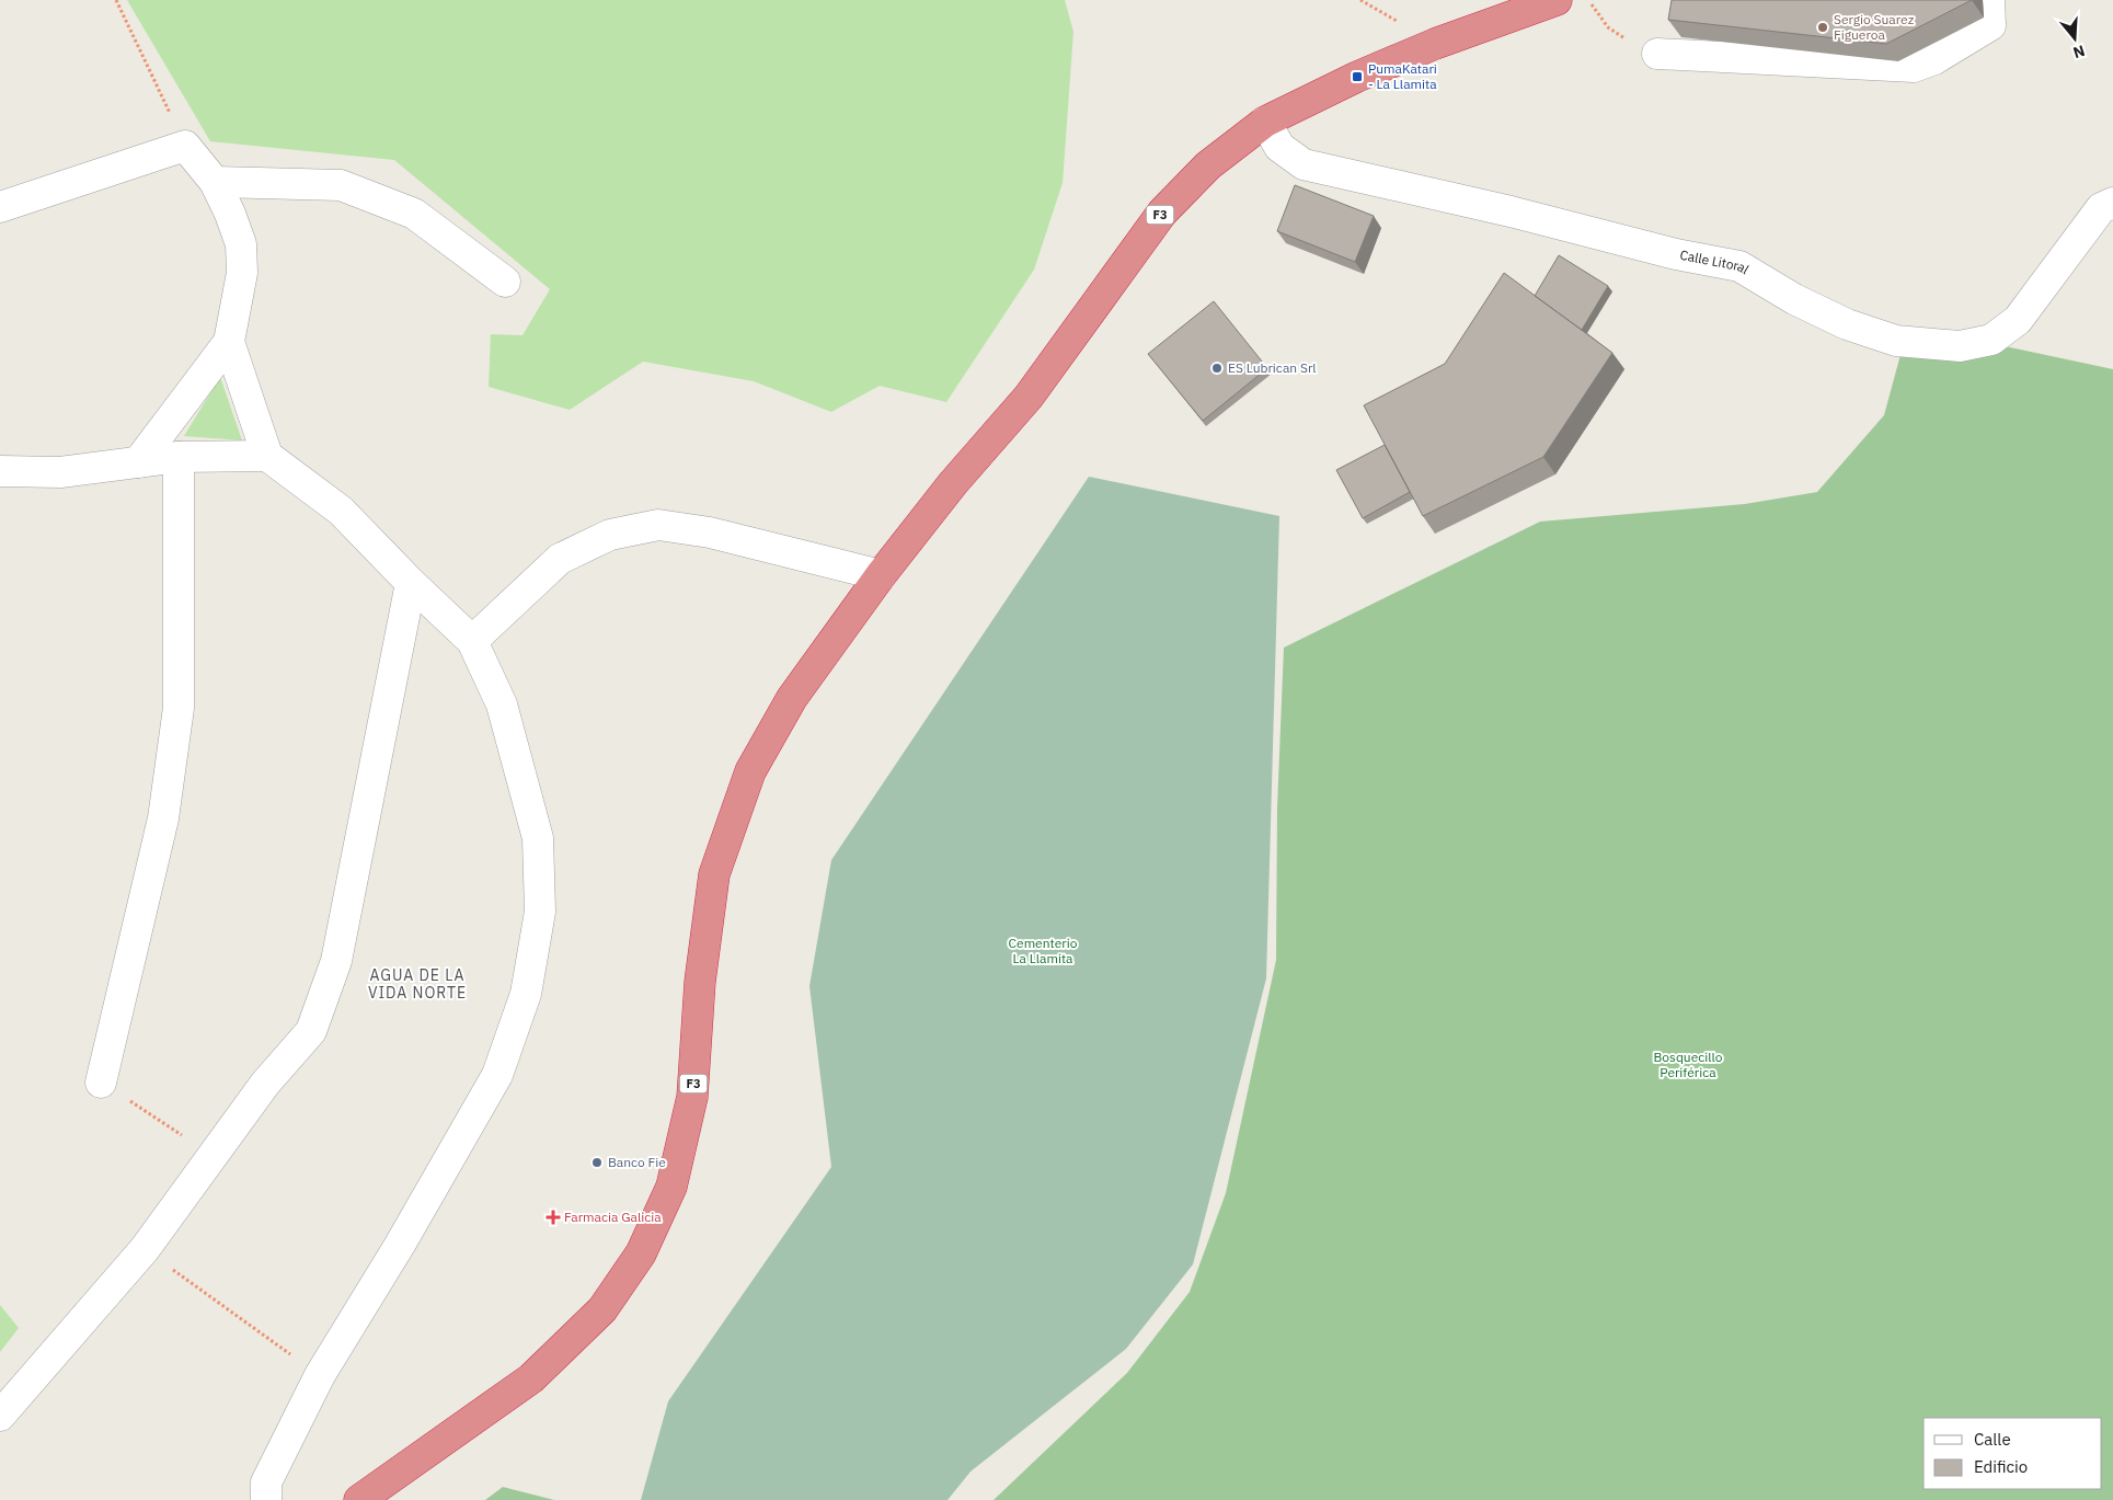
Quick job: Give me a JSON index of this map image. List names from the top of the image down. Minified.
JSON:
{"streets":{"highway":["F3"],"street":["Calle Litoral"]},"crossings":[["F3","Calle Litoral"]],"districts":["AGUA DE LA VIDA NORTE"],"parks":["Cementerio La Llamita","Bosquecillo Periférica"],"places":{"other":["Sergio Suarez Figueroa","ES Lubrican Srl","Banco Fie"],"transit":["PumaKatari - La Llamita"],"health":["Farmacia Galicia"]},"legend":["Calle","Edificio"],"north":"bottom"}
